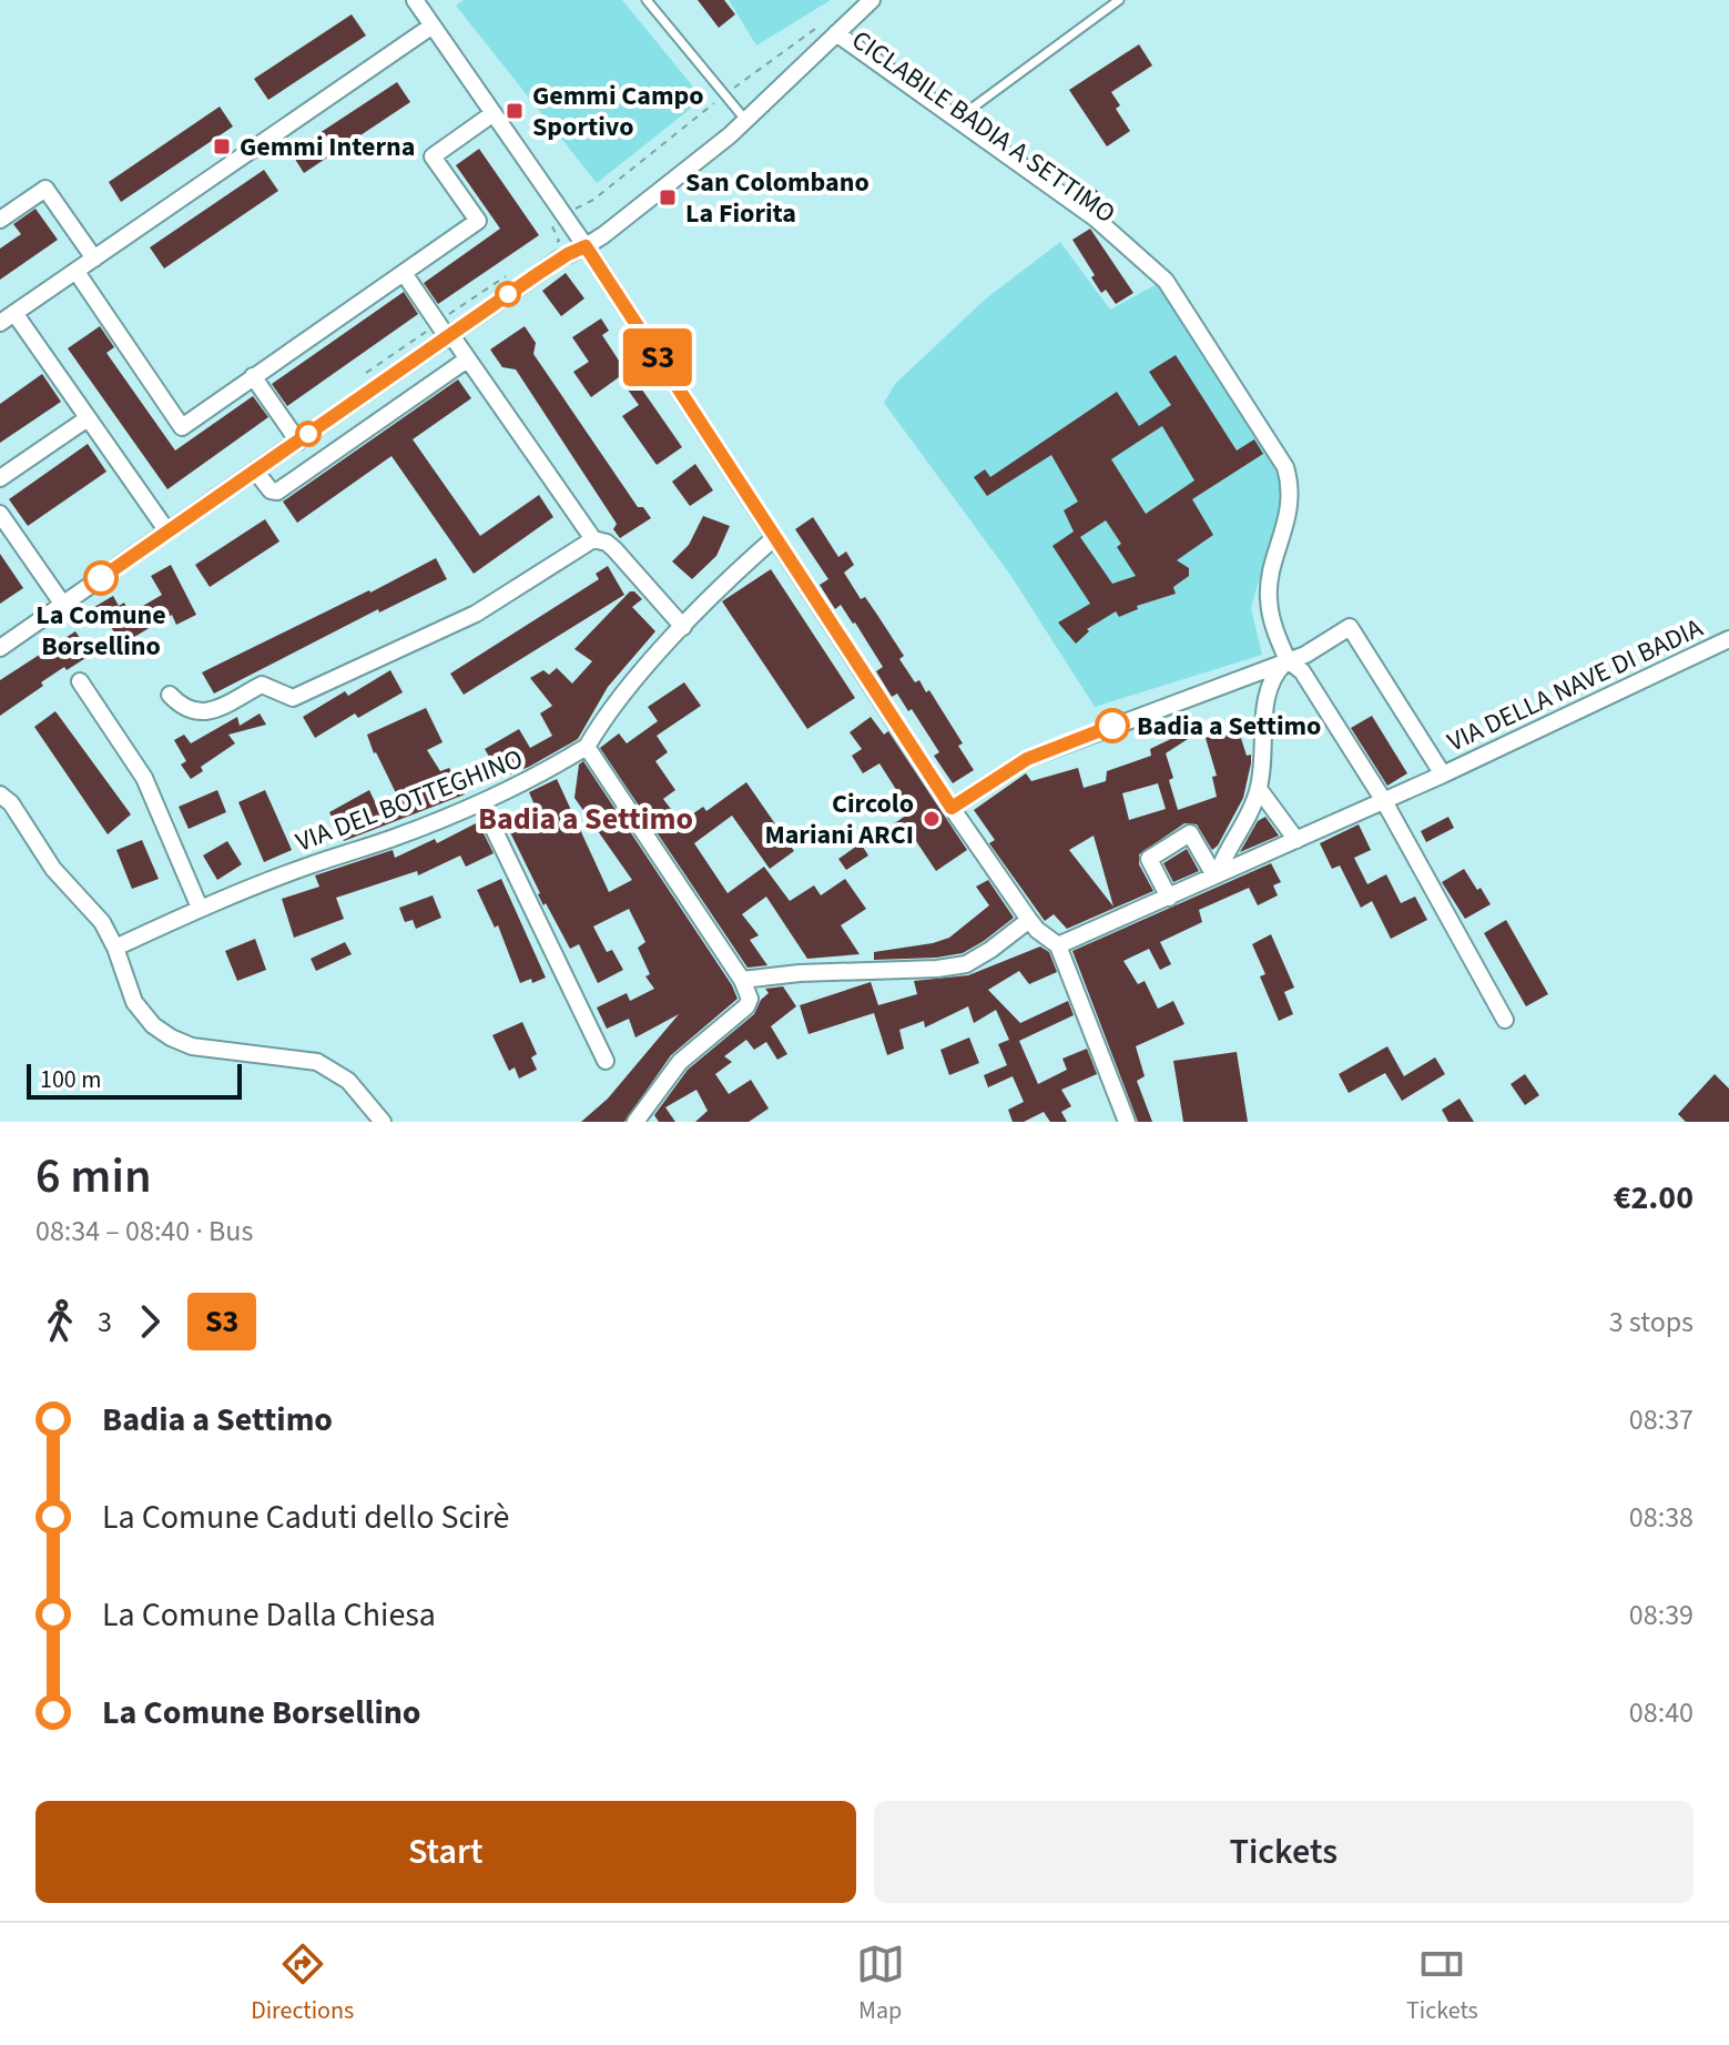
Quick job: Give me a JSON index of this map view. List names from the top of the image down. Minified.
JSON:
{"streets":{"street":["VIA DELLA NAVE DI BADIA","VIA DEL BOTTEGHINO"],"path":["CICLABILE BADIA A SETTIMO"]},"districts":["Badia a Settimo"],"places":{"transit":["Gemmi Campo Sportivo","Gemmi Interna","San Colombano La Fiorita"],"other":["La Comune Borsellino","Badia a Settimo","Circolo Mariani ARCI"]},"lines":["bus line S3"],"scale_bar":"100 m","page":{"on_map":"S3","scale":"100 m","heading":["6 min","08:34 – 08:40 · Bus","€2.00"],"legs":["3","S3","3 stops"],"list":[{"name":"Badia a Settimo","value":"08:37"},{"name":"La Comune Caduti dello Scirè","value":"08:38"},{"name":"La Comune Dalla Chiesa","value":"08:39"},{"name":"La Comune Borsellino","value":"08:40"}],"buttons":["Start","Tickets"],"tabs":["Directions","Map","Tickets"]}}
